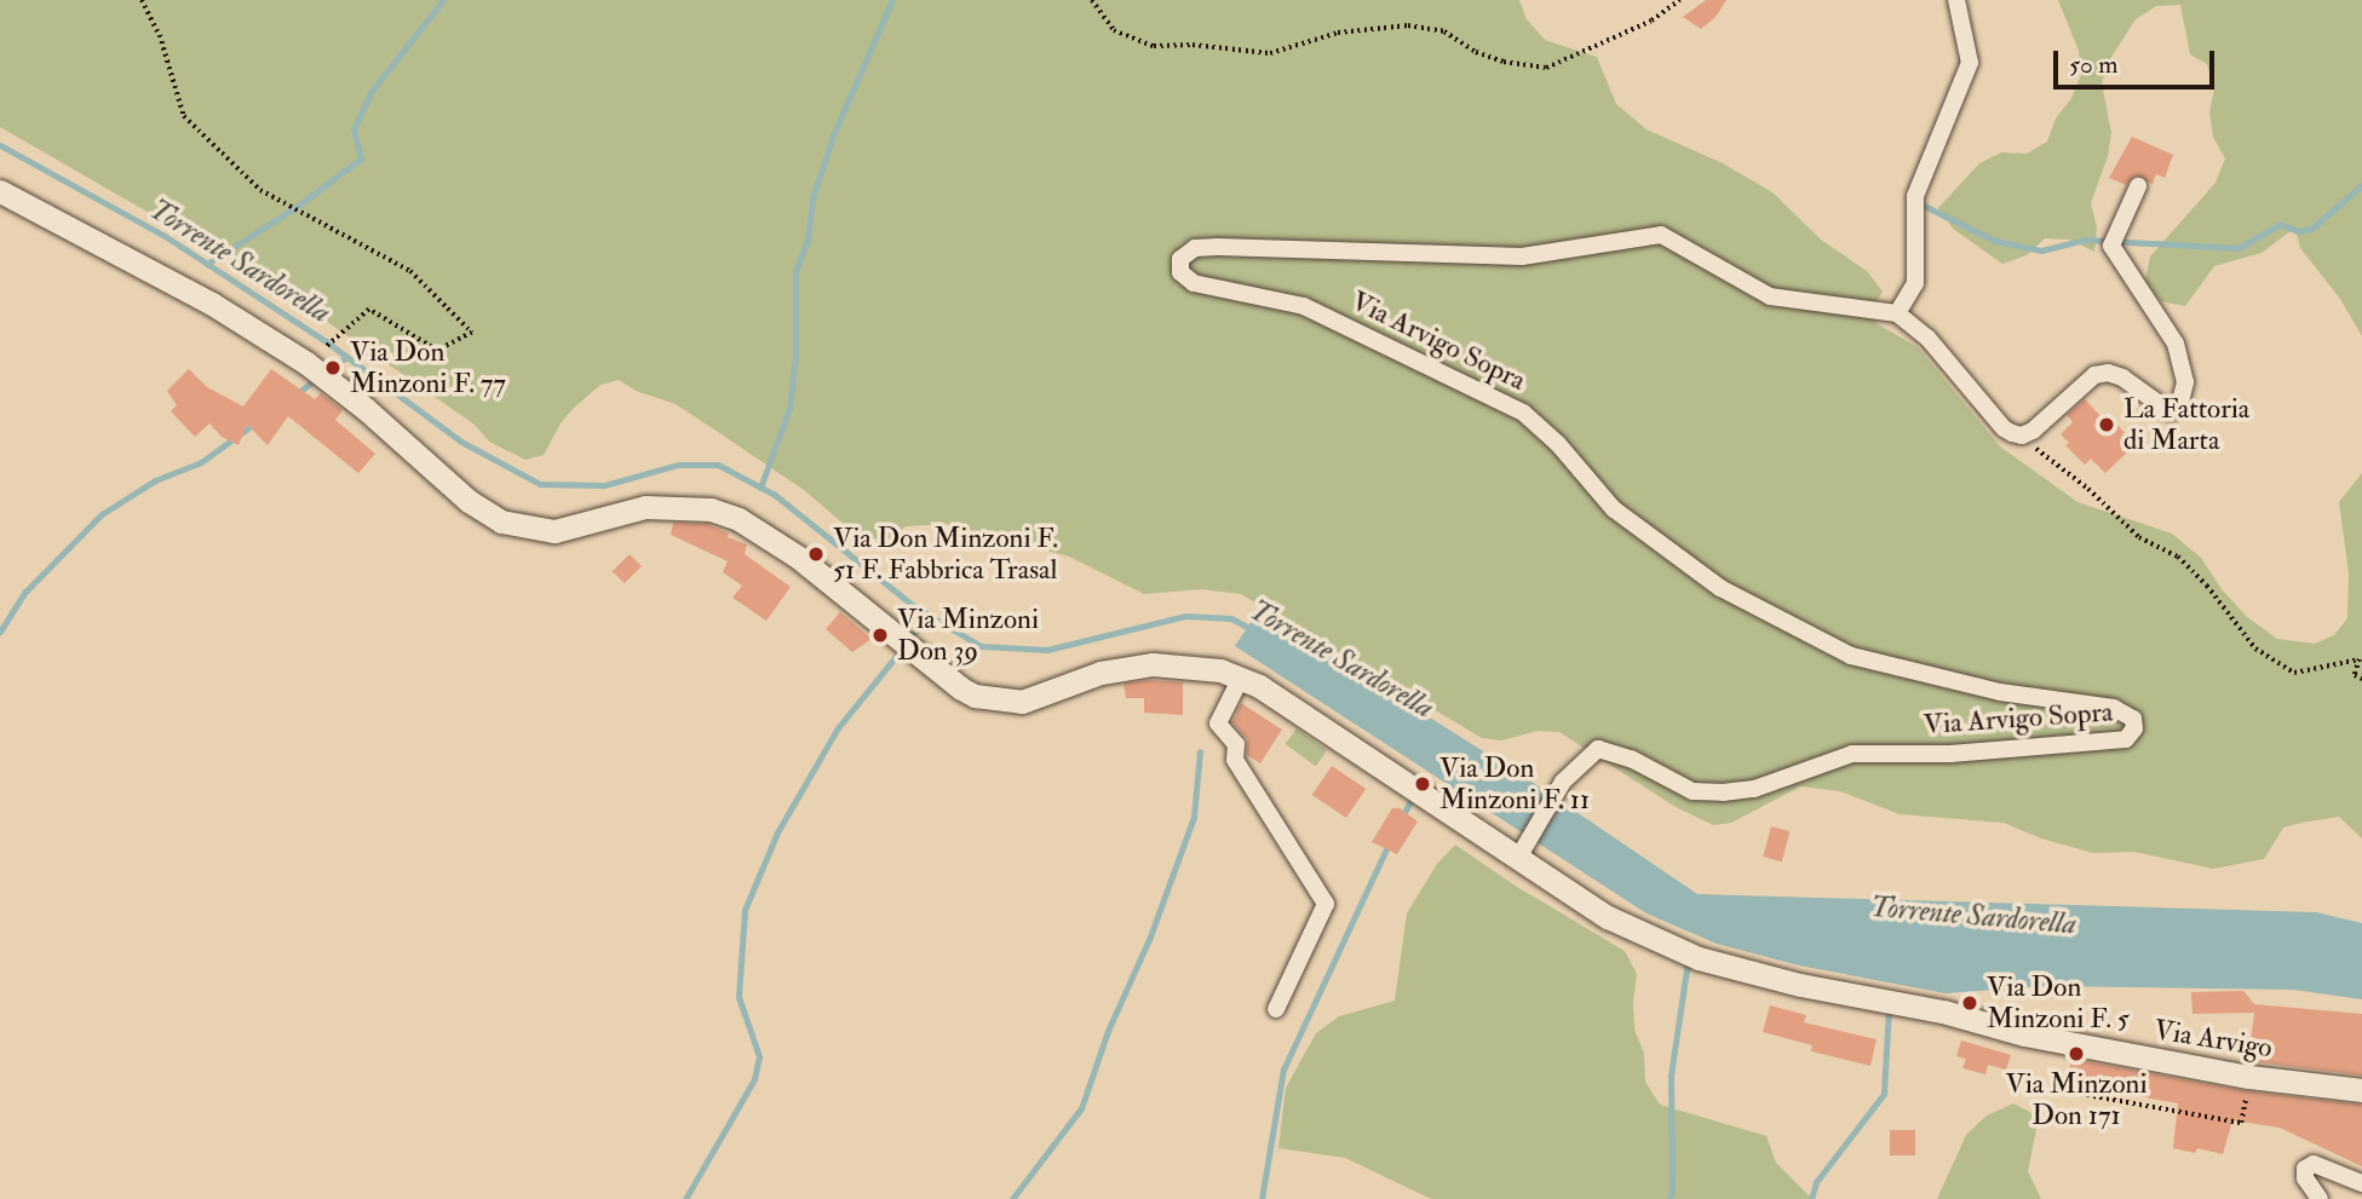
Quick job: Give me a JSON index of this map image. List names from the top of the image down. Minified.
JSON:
{"streets":{"main road":["Via Arvigo"],"street":["Via Arvigo Sopra"]},"crossings":[["Via Arvigo Sopra","Via Arvigo"]],"water":["Torrente Sardorella"],"places":["Via Don Minzoni F. 77","La Fattoria di Marta","Via Don Minzoni F. 51 F. Fabbrica Trasal","Via Minzoni Don 39","Via Don Minzoni F. 11","Via Don Minzoni F. 5","Via Minzoni Don 171"],"scale_bar":"50 m"}
